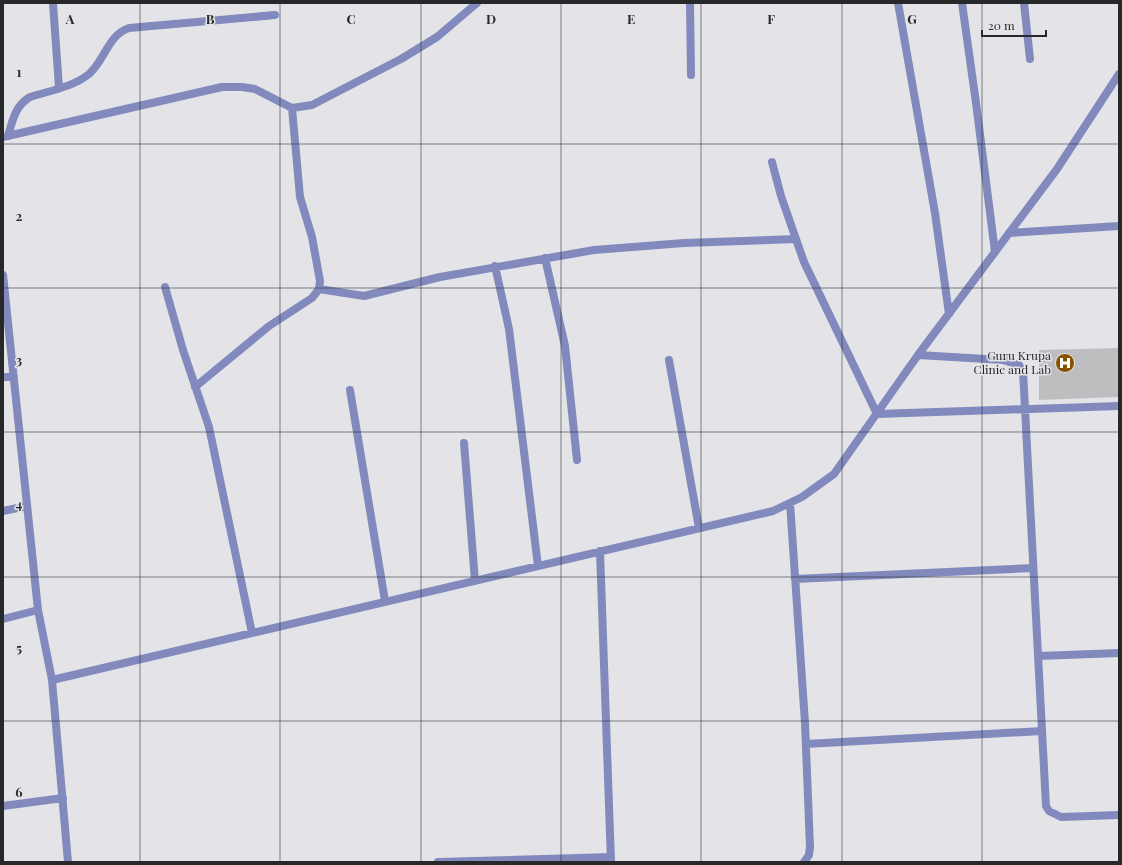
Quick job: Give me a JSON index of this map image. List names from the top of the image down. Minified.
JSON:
{"places":{"hospital":["Guru Krupa Clinic and Lab"]},"scale_bar":"20 m","grid":{"columns":["A","B","C","D","E","F","G"],"rows":["1","2","3","4","5","6"]}}
